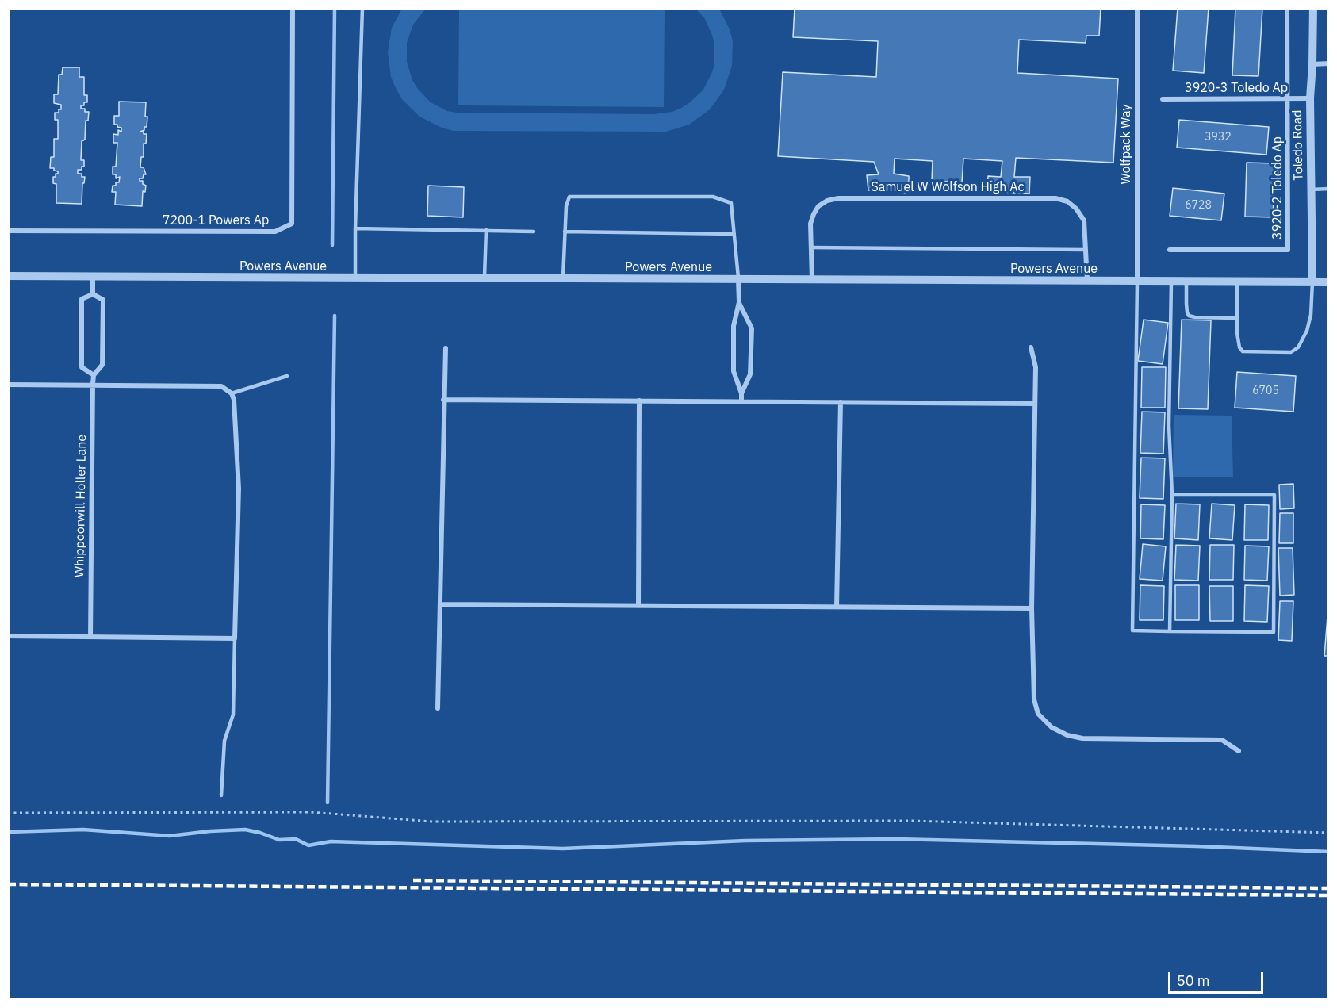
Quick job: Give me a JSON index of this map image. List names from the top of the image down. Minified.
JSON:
{"streets":{"street":["3920-3 Toledo Ap","Wolfpack Way","Toledo Road","Samuel W Wolfson High Ac","3920-2 Toledo Ap","7200-1 Powers Ap","Powers Avenue","Whippoorwill Holler Lane"]},"crossings":[["3920-3 Toledo Ap","Toledo Road"],["3920-3 Toledo Ap","3920-2 Toledo Ap"],["Wolfpack Way","Powers Avenue"],["Toledo Road","Powers Avenue"],["Samuel W Wolfson High Ac","Powers Avenue"],["Powers Avenue","Whippoorwill Holler Lane"]],"house_numbers":["3932","6728","6705"],"scale_bar":"50 m"}
